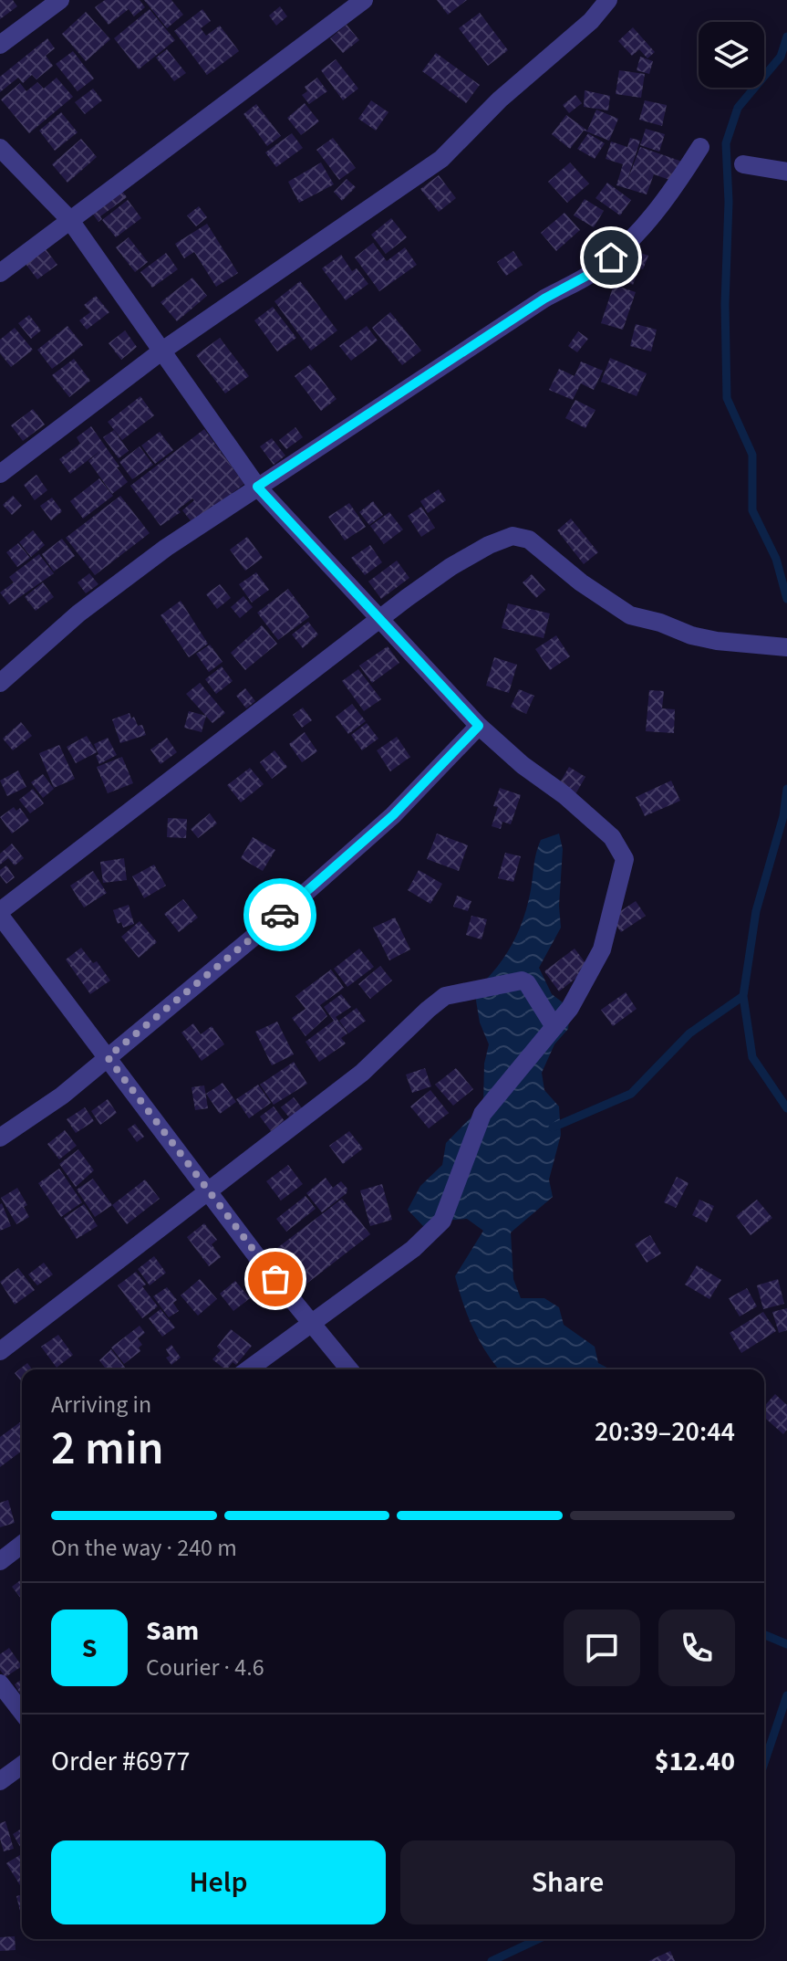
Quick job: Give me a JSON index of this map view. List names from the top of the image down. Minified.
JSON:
{"page":{"heading":["2 min","Arriving in","20:39–20:44"],"panel":["Sam","Courier · 4.6","Order #6977","$12.40"],"bar":"On the way · 240 m","round":"S","buttons":["Help","Share"]}}
